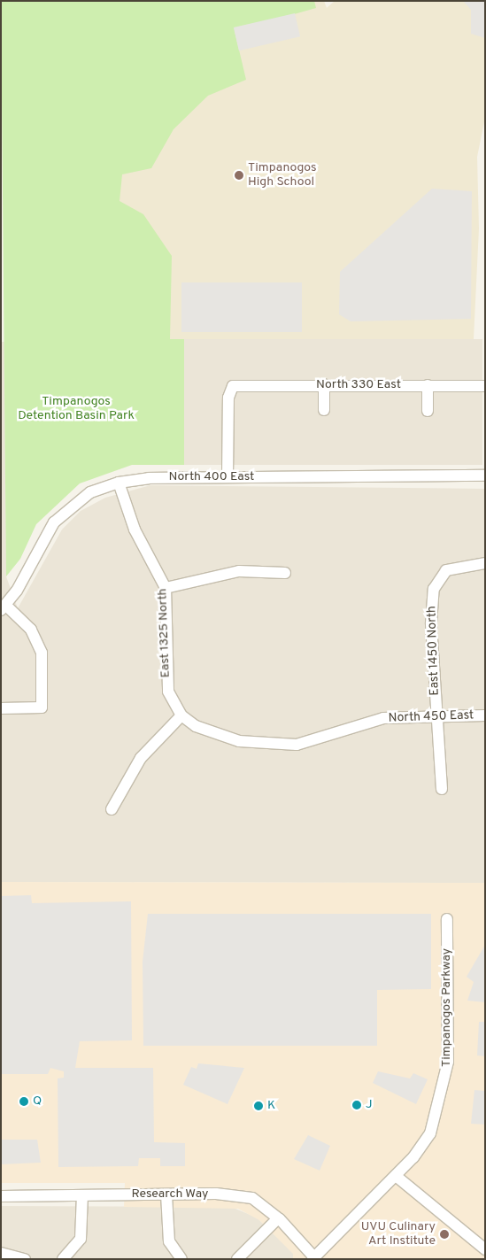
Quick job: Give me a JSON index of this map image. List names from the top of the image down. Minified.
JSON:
{"streets":{"street":["North 330 East","North 400 East","East 1325 North","East 1450 North","North 450 East","Timpanogos Parkway","Research Way"]},"crossings":[["North 330 East","North 400 East"],["North 400 East","East 1325 North"],["East 1325 North","North 450 East"],["East 1450 North","North 450 East"],["Timpanogos Parkway","Research Way"]],"parks":["Timpanogos Detention Basin Park"],"places":["Timpanogos High School","Q","J","K","UVU Culinary Art Institute"]}
